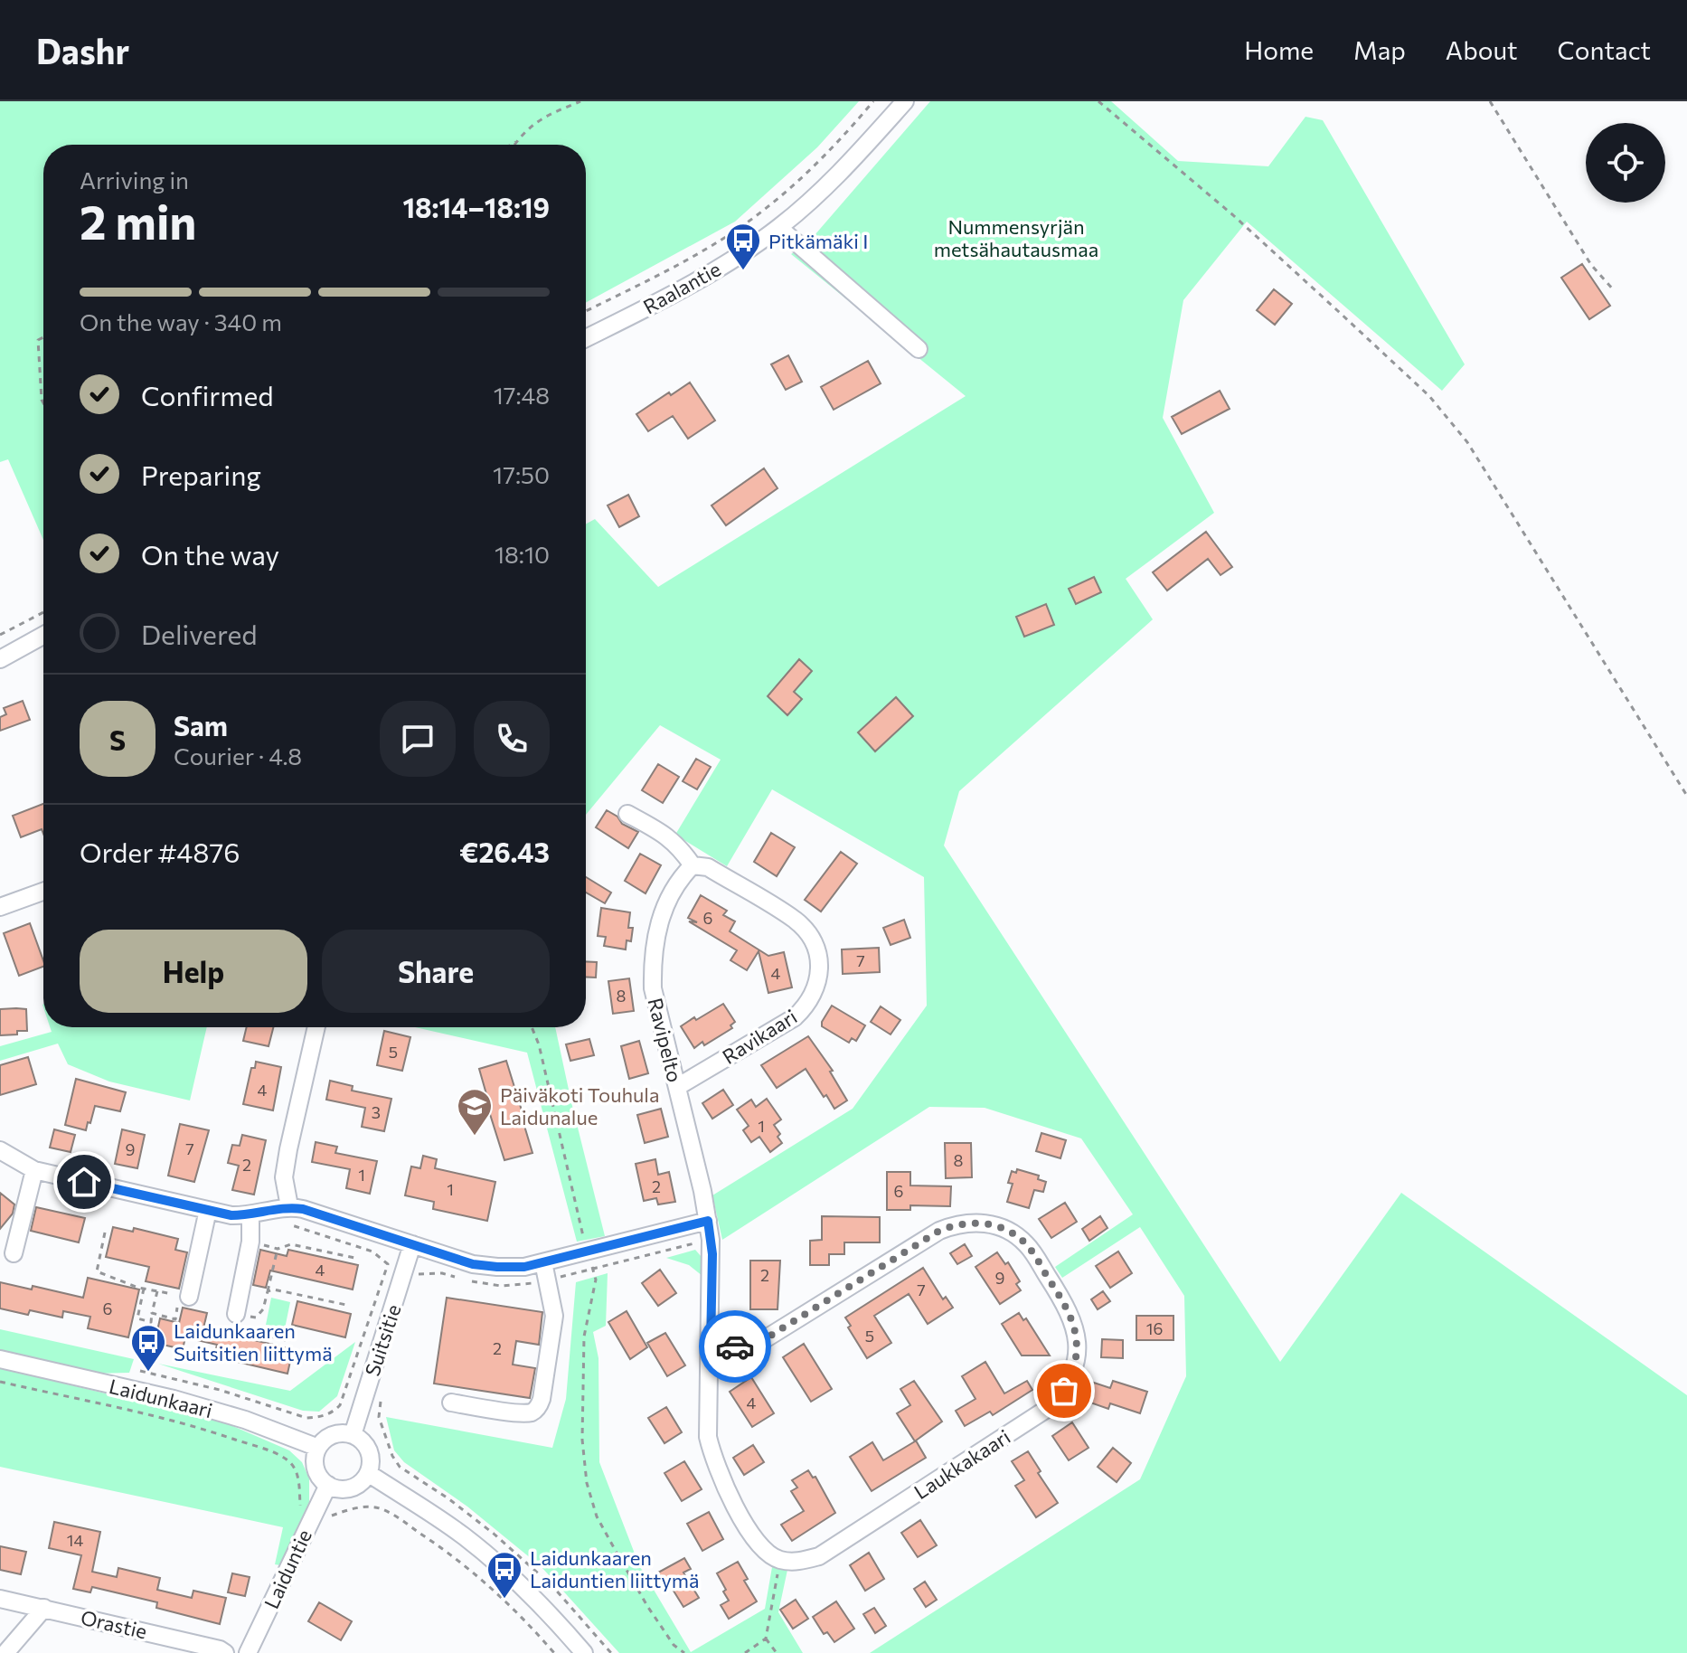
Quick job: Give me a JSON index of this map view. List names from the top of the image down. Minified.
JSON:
{"streets":{"street":["Raalantie","Ravikaari","Ravipelto","Suitsitie","Laidunkaari","Laukkakaari","Laiduntie","Orastie"]},"crossings":[["Ravikaari","Ravipelto"],["Ravipelto","Laukkakaari"],["Suitsitie","Laidunkaari"],["Suitsitie","Laiduntie"],["Laidunkaari","Laiduntie"]],"parks":["Nummensyrjän metsähautausmaa"],"places":{"bus stop":["Pitkämäki I","Laidunkaaren Suitsitien liittymä","Laidunkaaren Laiduntien liittymä"],"school or university":["Päiväkoti Touhula Laidunalue"]},"house_numbers":["6","7","4","8","5","4","3","1","7","9","8","2","1","2","1","6","4","2","9","7","6","16","5","2","4","14"],"page":{"header":"Dashr","nav":["Home","Map","About","Contact"],"heading":["2 min","Arriving in","18:14–18:19"],"panel":["Sam","Courier · 4.8","Order #4876","€26.43"],"bar":"On the way · 340 m","list":[["Confirmed","17:48"],["Preparing","17:50"],["On the way","18:10"],"Delivered"],"round":"S","buttons":["Help","Share"]}}
